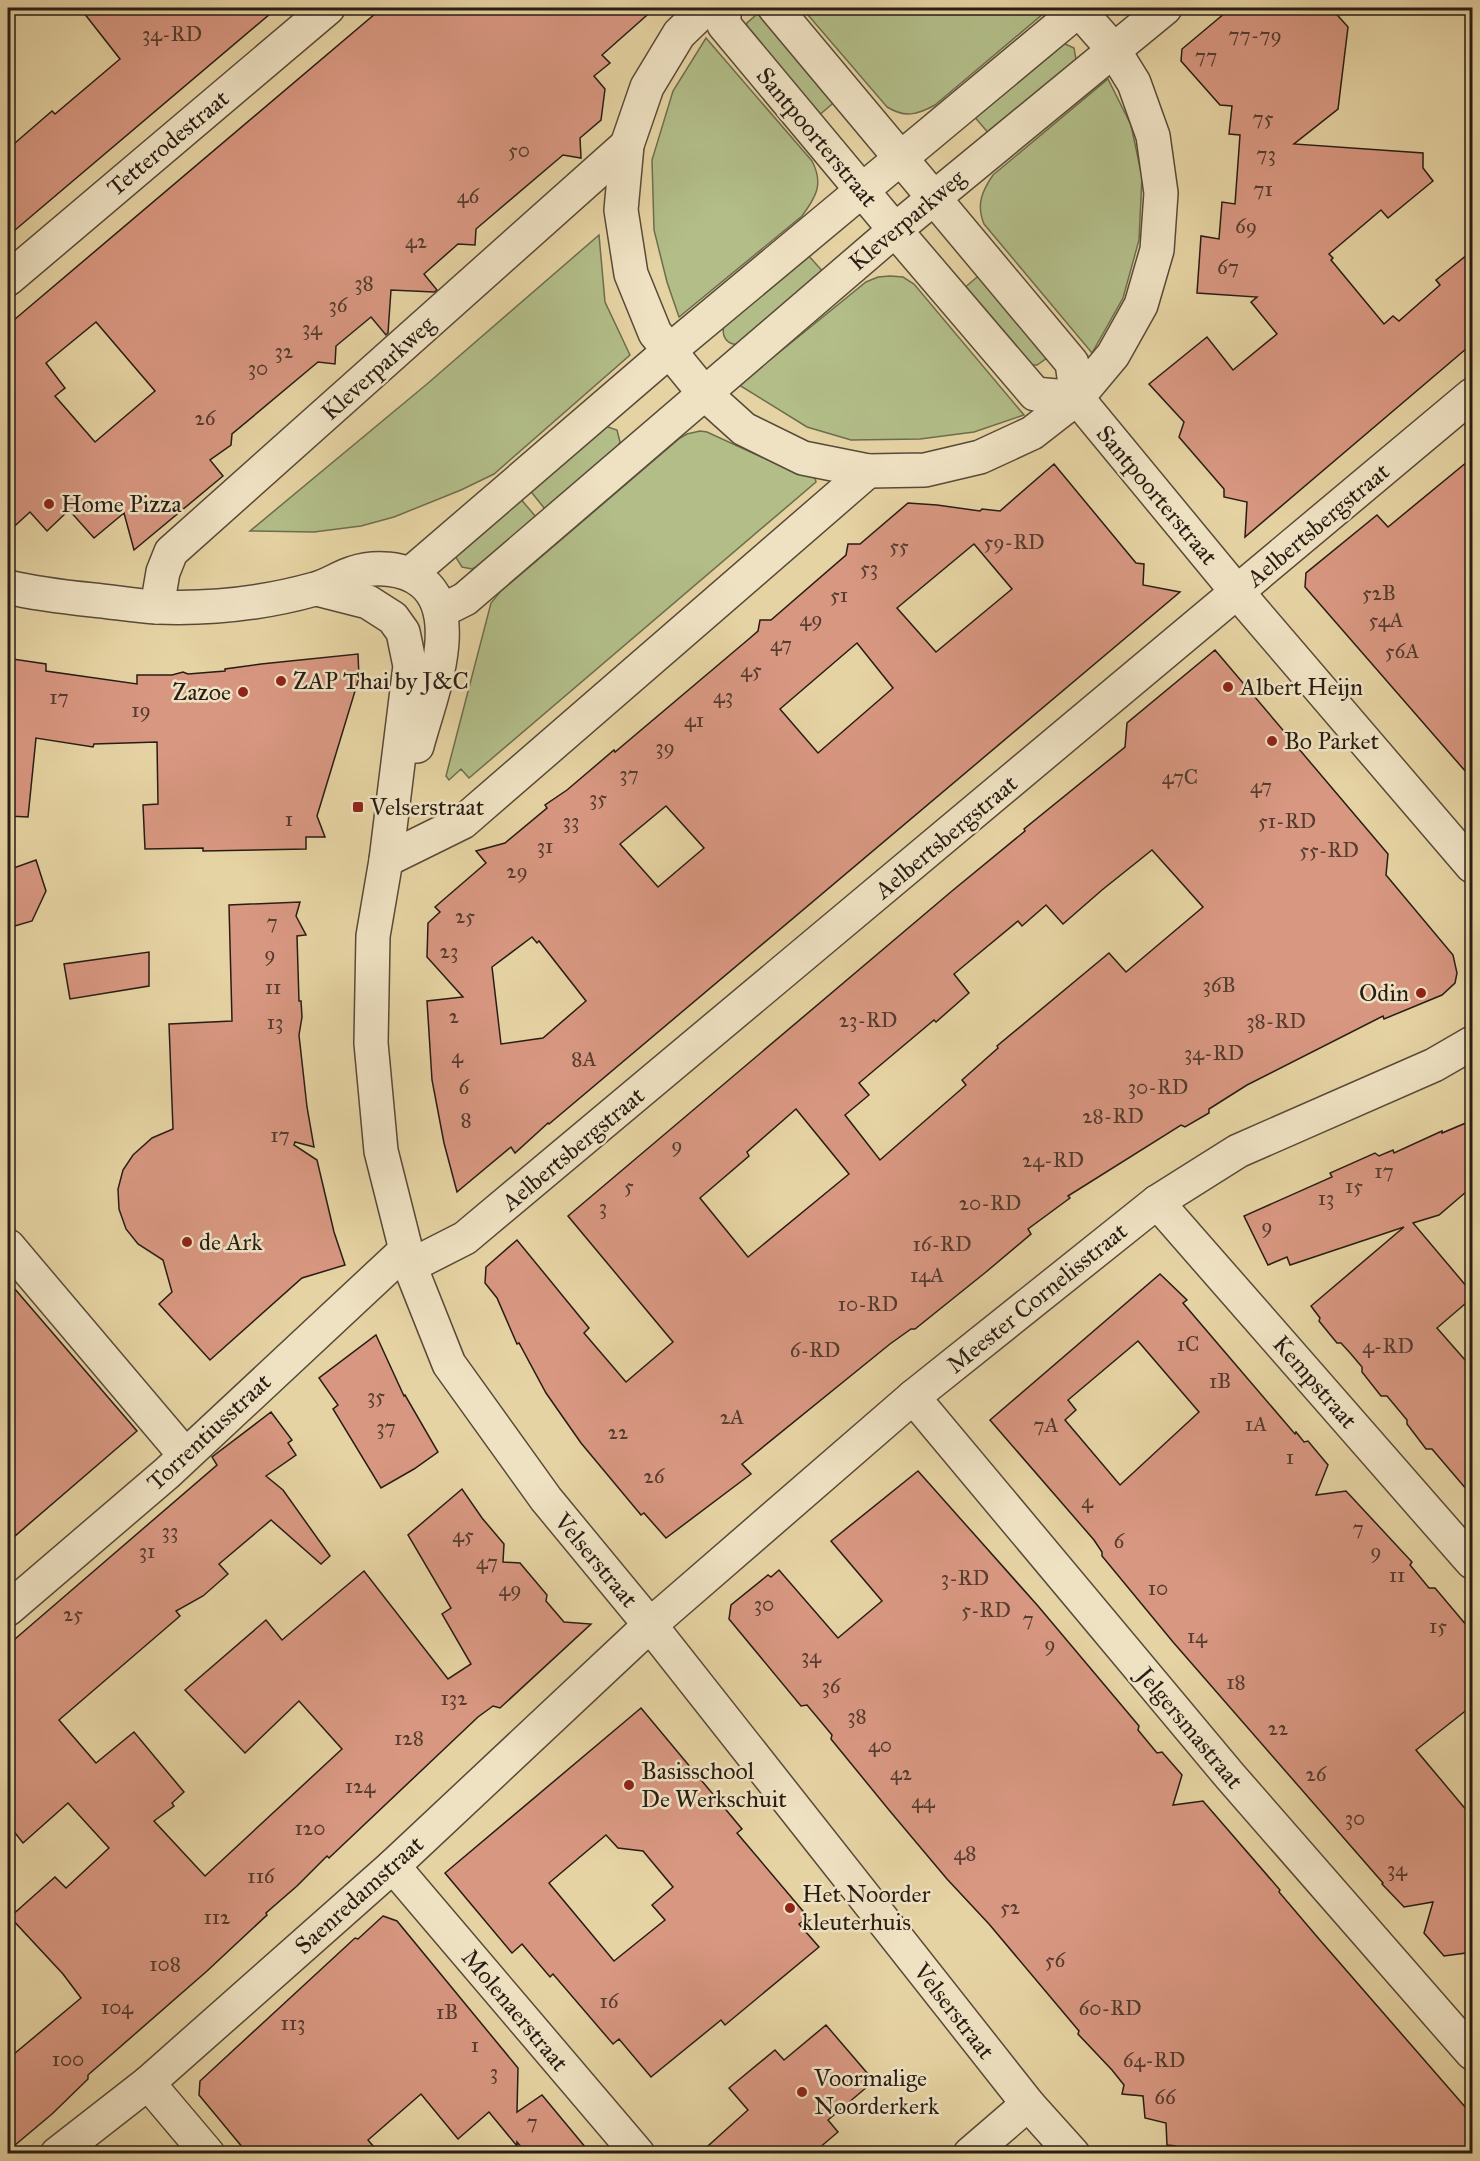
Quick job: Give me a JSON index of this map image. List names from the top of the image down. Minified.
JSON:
{"streets":{"street":["Santpoorterstraat","Tetterodestraat","Kleverparkweg","Aelbertsbergstraat","Meester Cornelisstraat","Kempstraat","Torrentiusstraat","Velserstraat","Jelgersmastraat","Saenredamstraat","Molenaerstraat"]},"crossings":[["Santpoorterstraat","Kleverparkweg"],["Santpoorterstraat","Aelbertsbergstraat"],["Aelbertsbergstraat","Torrentiusstraat"],["Aelbertsbergstraat","Velserstraat"],["Meester Cornelisstraat","Kempstraat"],["Meester Cornelisstraat","Velserstraat"],["Meester Cornelisstraat","Jelgersmastraat"],["Meester Cornelisstraat","Saenredamstraat"],["Torrentiusstraat","Velserstraat"],["Velserstraat","Saenredamstraat"],["Saenredamstraat","Molenaerstraat"]],"places":{"other":["Home Pizza","ZAP Thai by J&C","Albert Heijn","Zazoe","Bo Parket","Odin","de Ark","Basisschool De Werkschuit","Het Noorder kleuterhuis","Voormalige Noorderkerk"],"transit":["Velserstraat"]},"house_numbers":["34-RD","77-79","77","75","50","73","71","46","69","42","67","38","36","34","32","30","26","59-RD","55","53","52B","51","49","54A","47","56A","45","43","17","19","41","39","37","47C","47","35","1","33","51-RD","31","55-RD","29","25","7","23","9","36B","11","2","23-RD","38-RD","13","34-RD","4","8A","6","30-RD","28-RD","8","17","9","24-RD","17","5","15","13","20-RD","3","9","16-RD","14A","10-RD","1C","4-RD","6-RD","1B","35","2A","1A","7A","37","22","1","26","4","7","33","45","6","31","9","47","11","3-RD","10","49","30","5-RD","25","7","15","14","9","34","18","36","132","38","22","128","40","42","26","124","44","30","120","48","34","116","52","112","56","108","16","104","60-RD","1B","113","1","100","64-RD","3","66","7"]}
